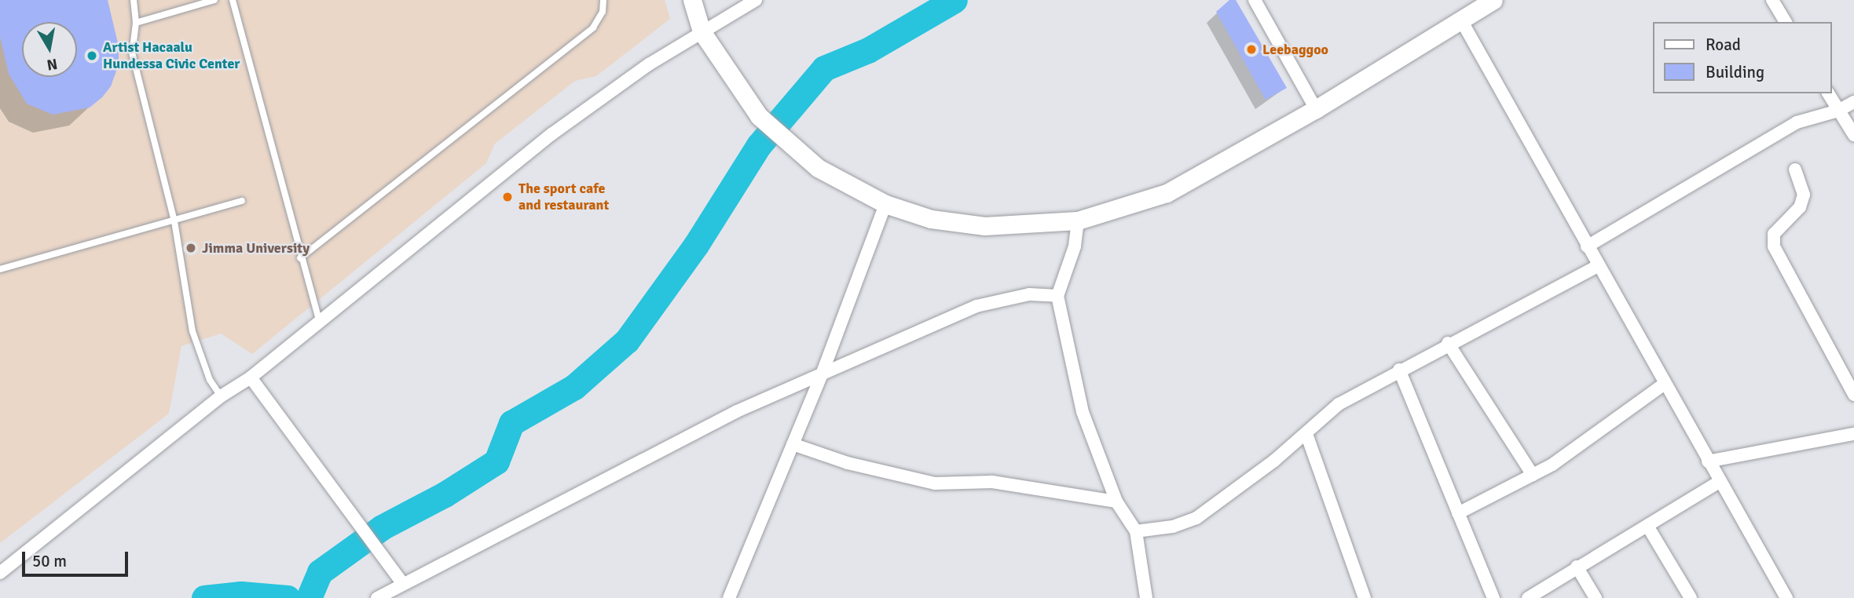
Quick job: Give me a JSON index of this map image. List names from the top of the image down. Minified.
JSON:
{"places":["Leebaggoo","Artist Hacaalu Hundessa Civic Center","The sport cafe and restaurant","Jimma University"],"legend":["Road","Building"],"scale_bar":"50 m","north":"bottom"}
